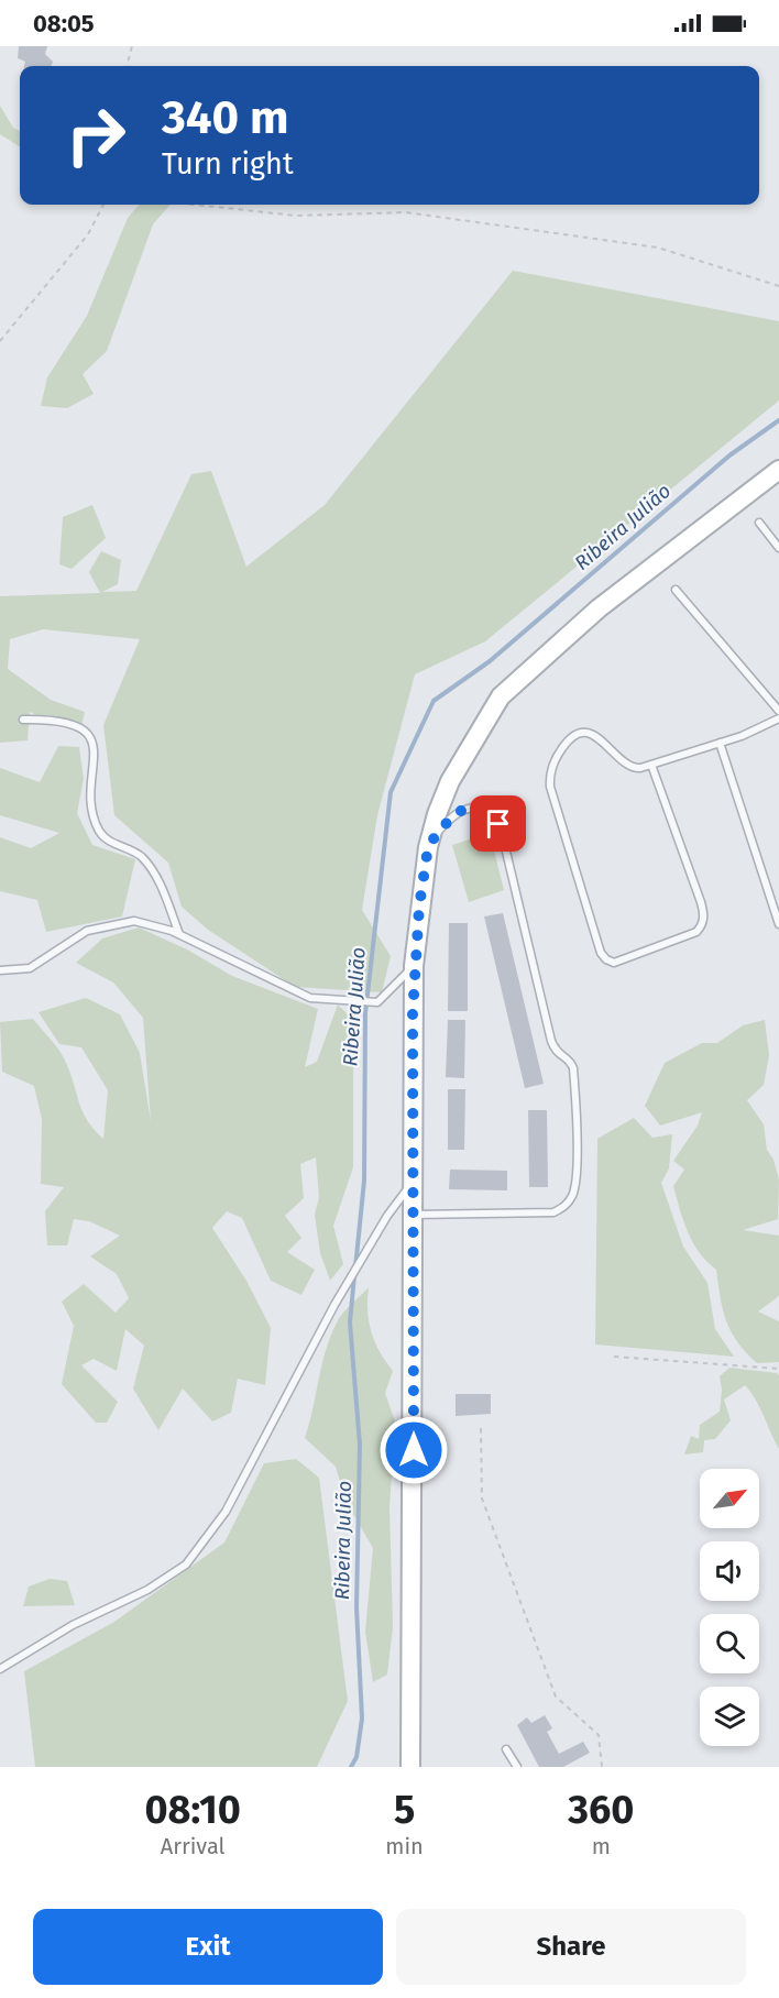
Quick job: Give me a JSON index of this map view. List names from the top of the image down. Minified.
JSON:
{"water":["Ribeira Julião"],"north":"top right","page":{"status":"08:05","turn":["340 m","Turn right"],"eta":["08:10","Arrival","5","min","360","m"],"buttons":["Exit","Share"]}}
